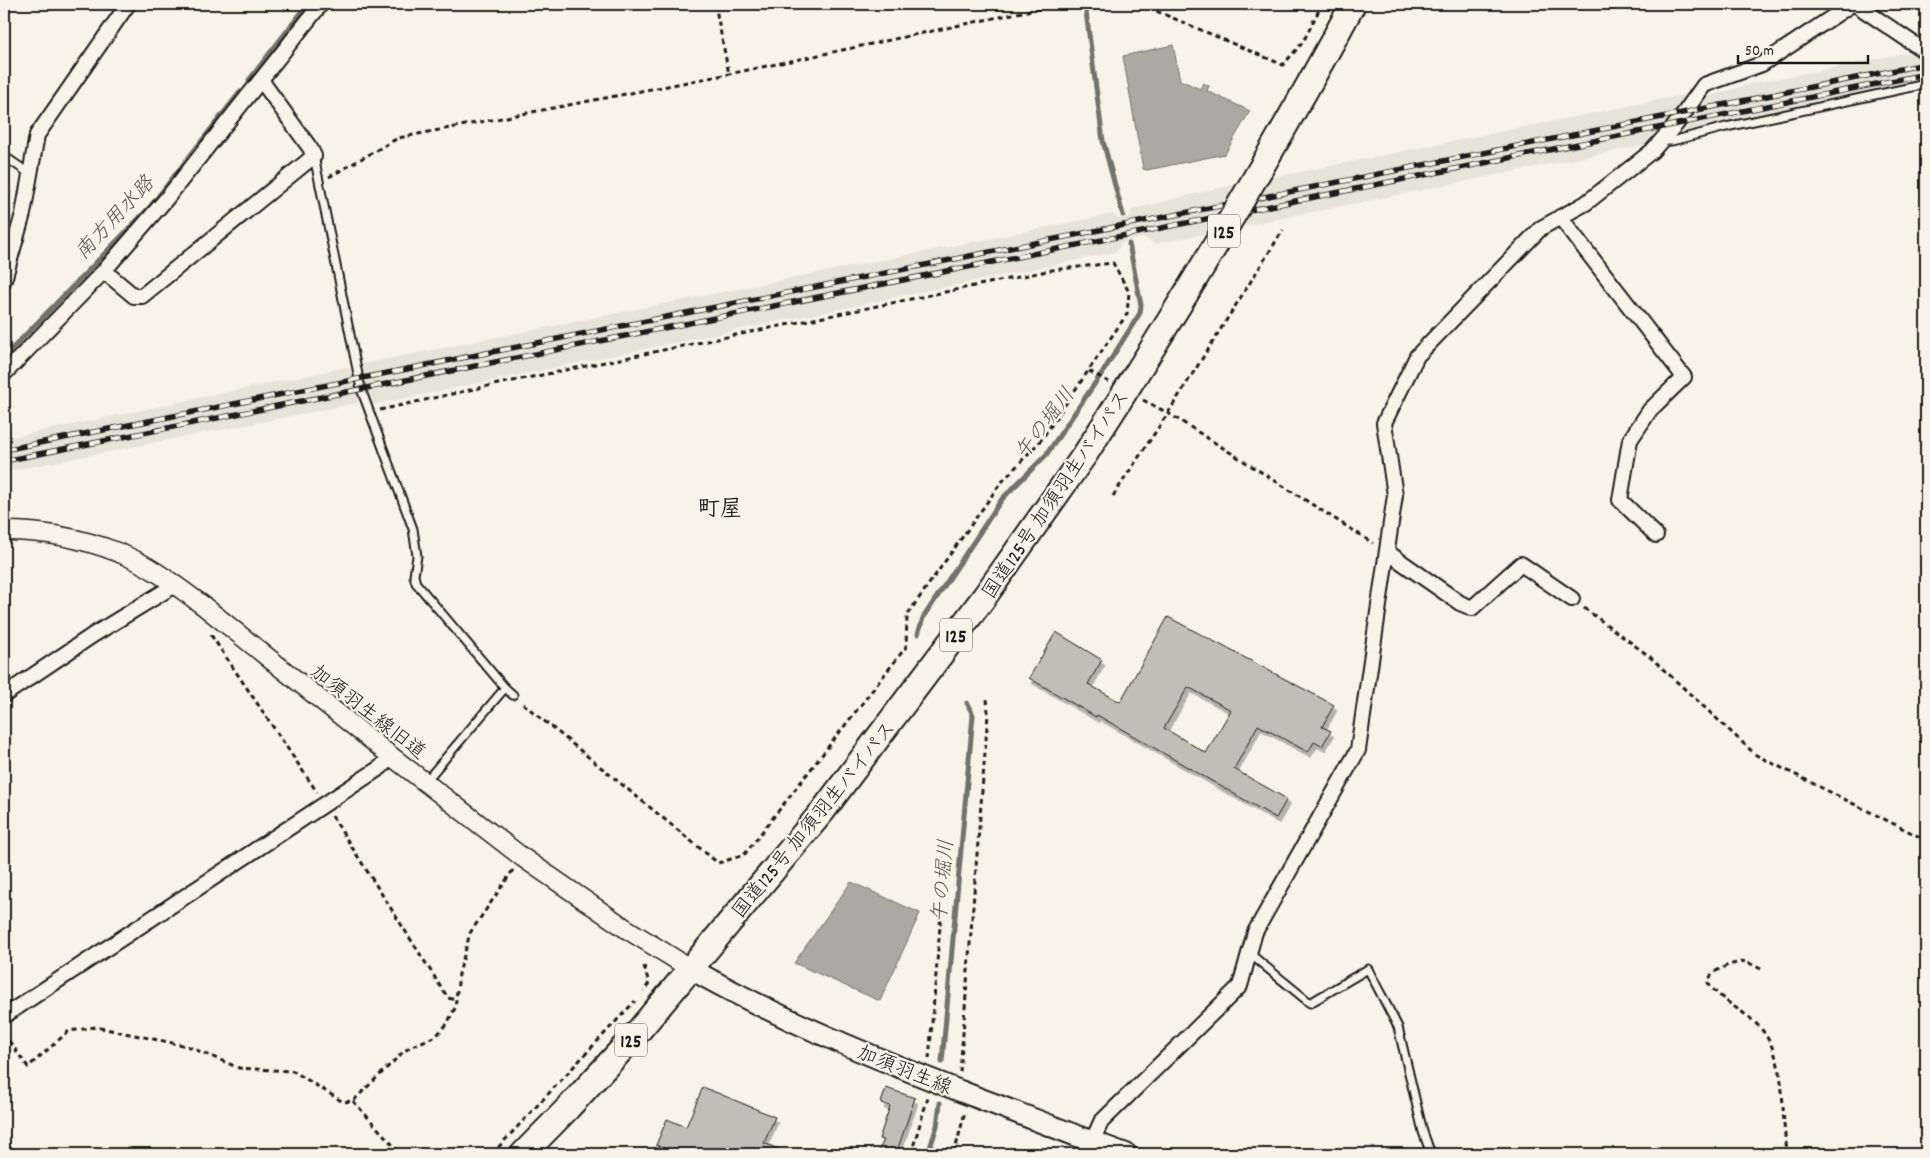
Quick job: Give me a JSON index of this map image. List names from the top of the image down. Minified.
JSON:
{"streets":{"highway":["125","国道125号 加須羽生バイパス"],"main road":["加須羽生線"],"street":["加須羽生線旧道"]},"crossings":[["国道125号 加須羽生バイパス","加須羽生線旧道"],["国道125号 加須羽生バイパス","加須羽生線"],["加須羽生線旧道","加須羽生線"]],"districts":["町屋"],"water":["南方用水路","午の堀川"],"scale_bar":"50 m"}
